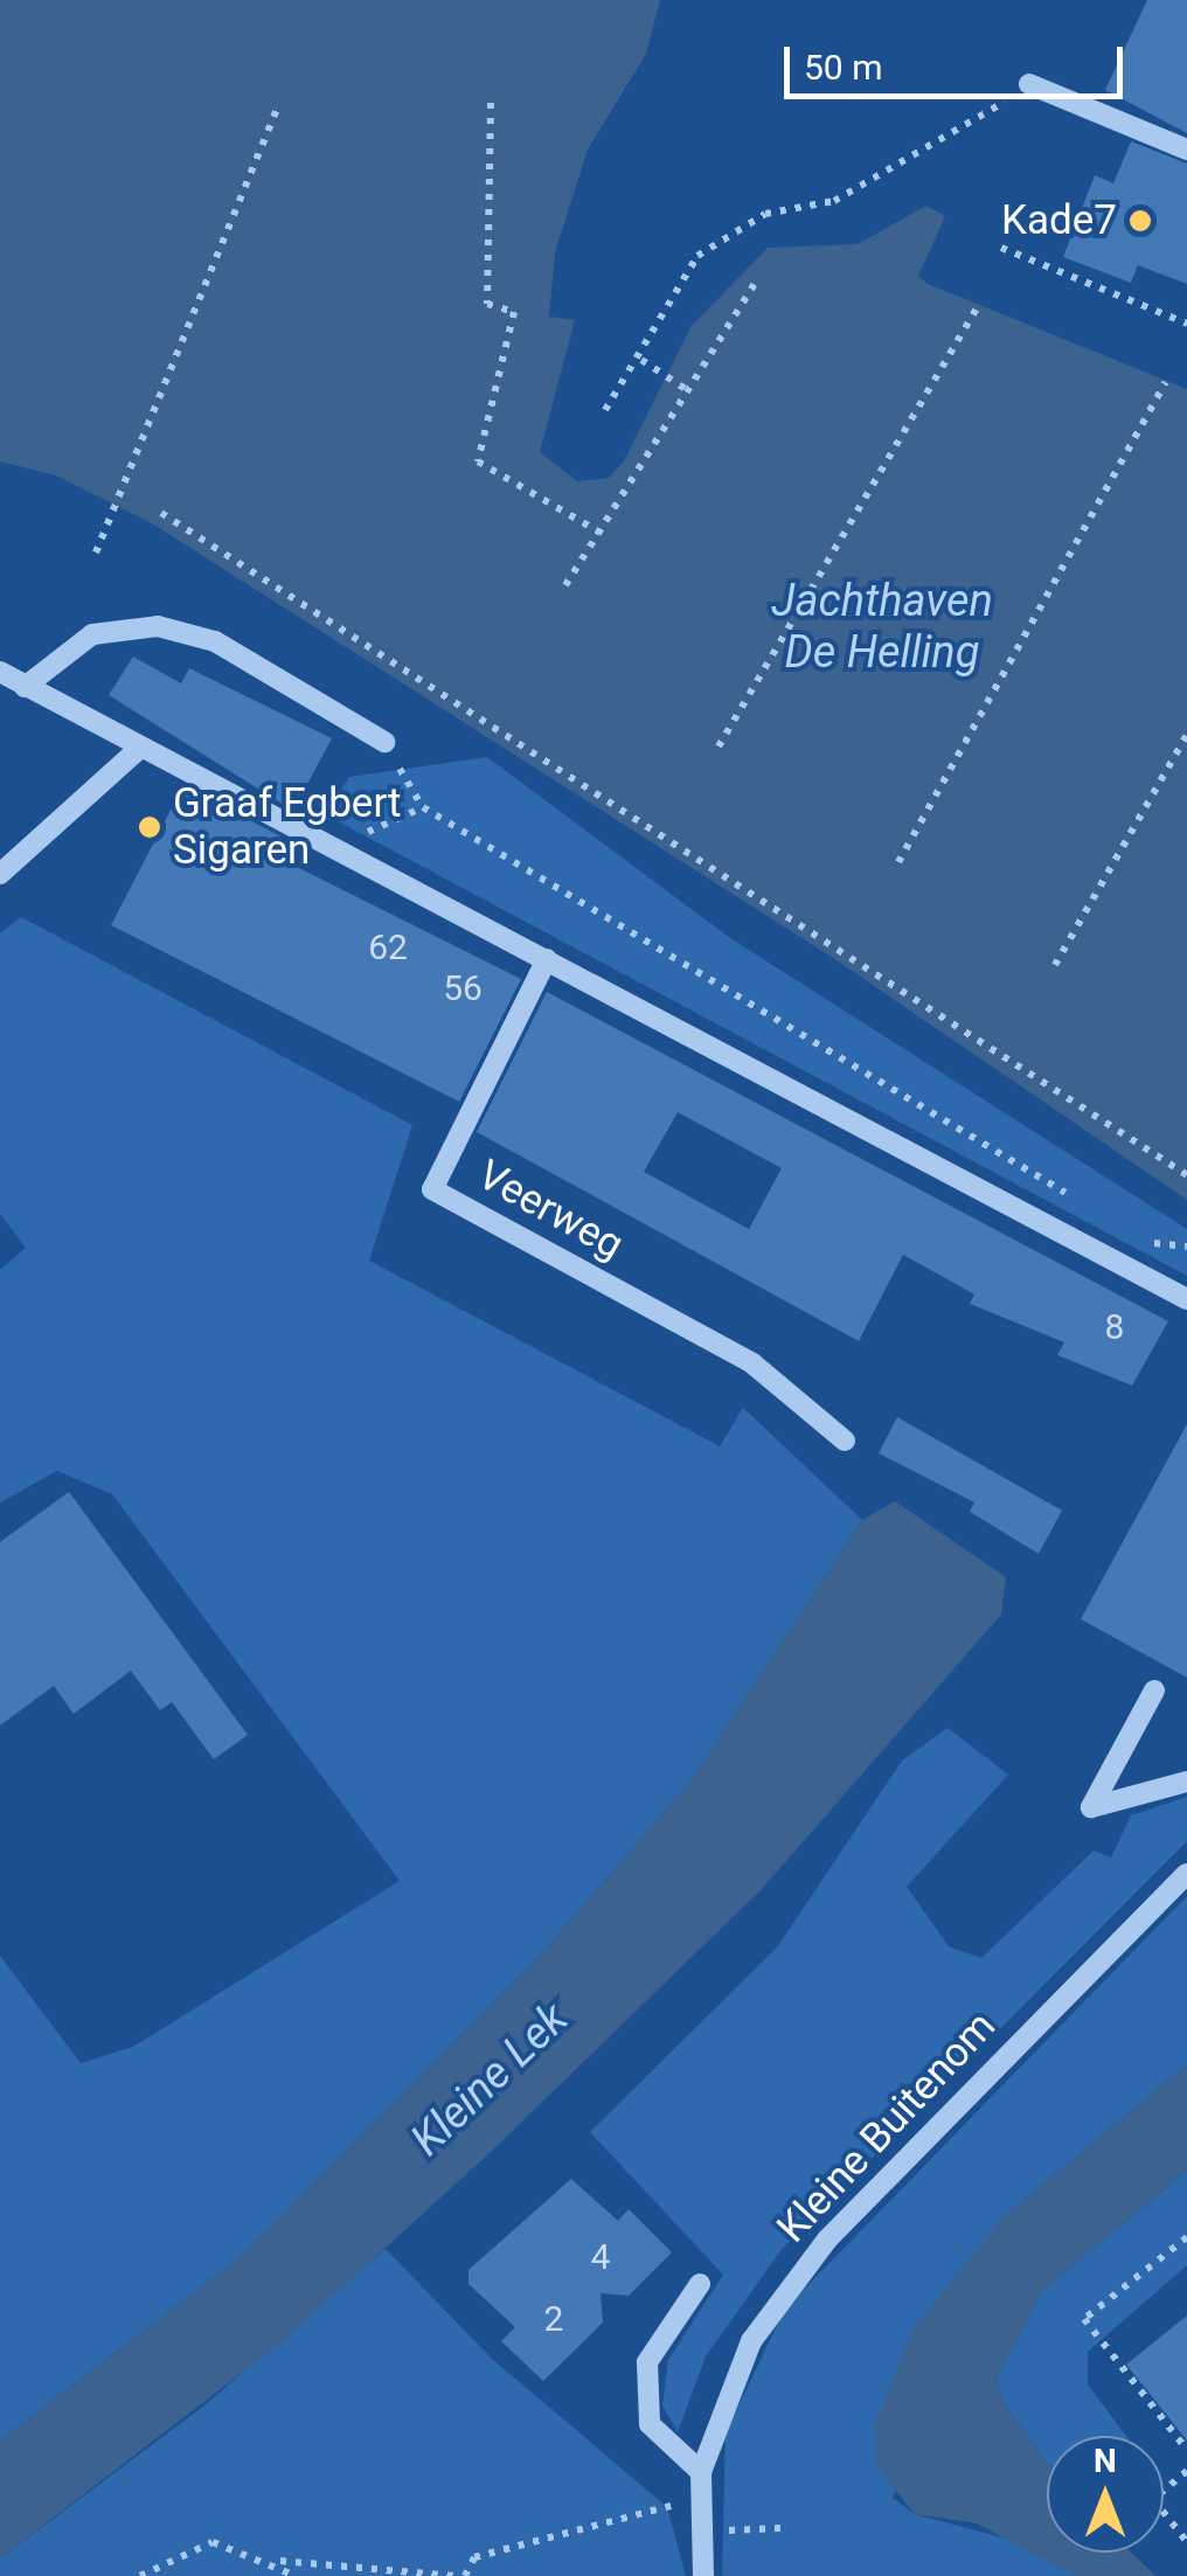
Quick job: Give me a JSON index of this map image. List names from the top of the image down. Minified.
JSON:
{"streets":{"street":["Veerweg","Kleine Buitenom"]},"water":["Jachthaven De Helling","Kleine Lek"],"places":["Kade7","Graaf Egbert Sigaren"],"house_numbers":["62","56","8","4","2"],"scale_bar":"50 m","north":"top"}
